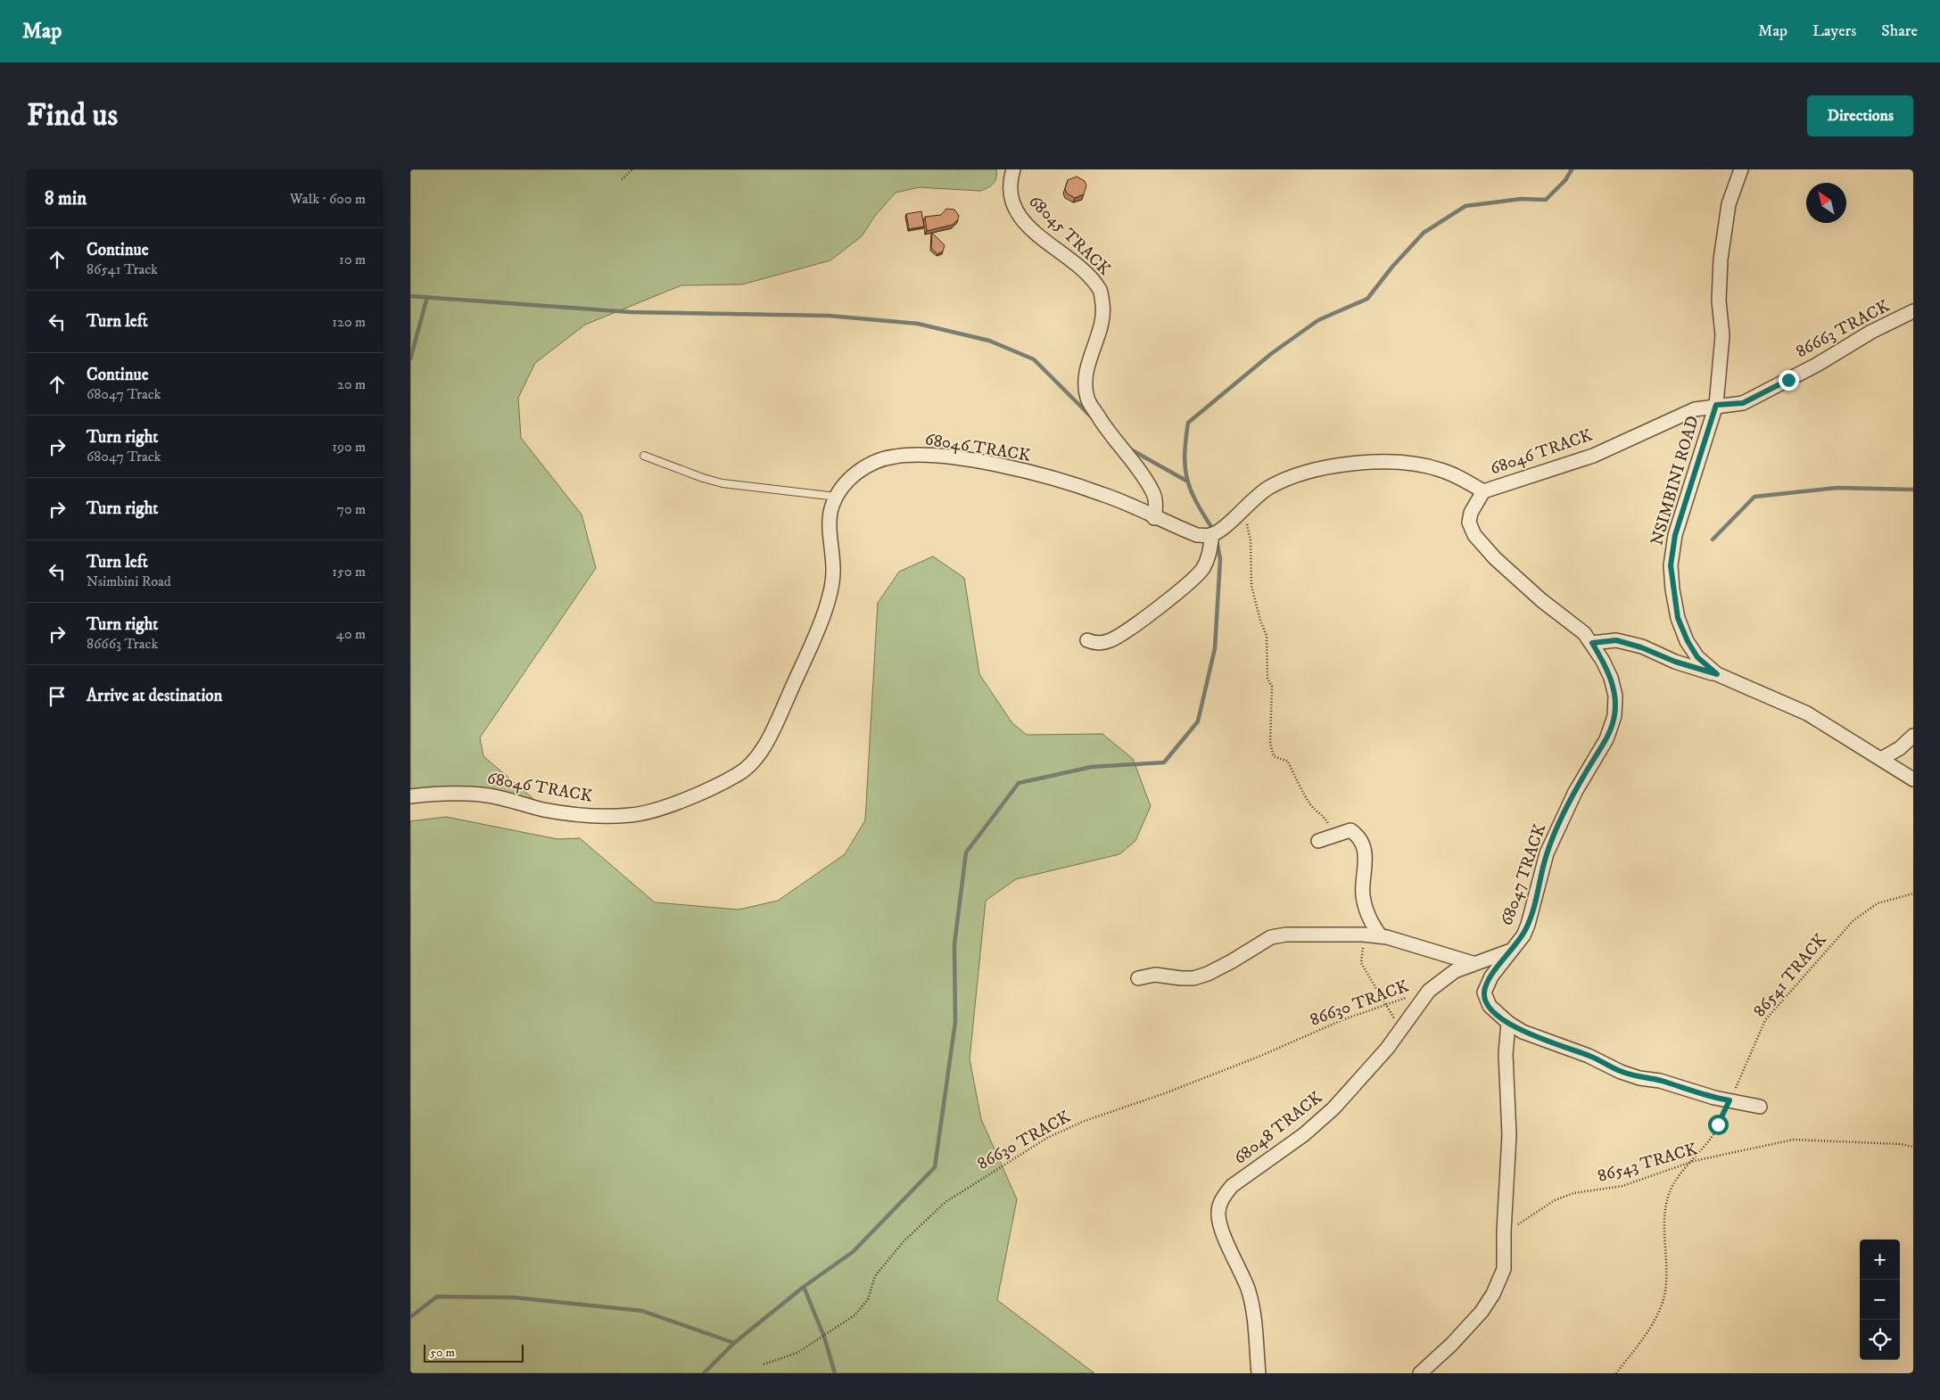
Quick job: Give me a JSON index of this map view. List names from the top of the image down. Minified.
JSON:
{"streets":{"street":["68045 TRACK","86663 TRACK","68046 TRACK","NSIMBINI ROAD","68047 TRACK","68048 TRACK"],"path":["86541 TRACK","86630 TRACK","86543 TRACK"]},"crossings":[["68045 TRACK","68046 TRACK"],["86663 TRACK","68046 TRACK"],["86663 TRACK","NSIMBINI ROAD"],["68046 TRACK","NSIMBINI ROAD"],["68046 TRACK","68047 TRACK"],["68047 TRACK","68048 TRACK"],["86541 TRACK","86543 TRACK"]],"scale_bar":"50 m","north":"top left","page":{"header":"Map","nav":["Map","Layers","Share"],"buttons":"Directions","title":"Find us","heading":["8 min","Walk · 600 m"],"list":[["Continue","86541 Track","10 m"],["Turn left","120 m"],["Continue","68047 Track","20 m"],["Turn right","68047 Track","190 m"],["Turn right","70 m"],["Turn left","Nsimbini Road","150 m"],["Turn right","86663 Track","40 m"],"Arrive at destination"],"map_buttons":["+","−"],"scale":"50 m"}}
